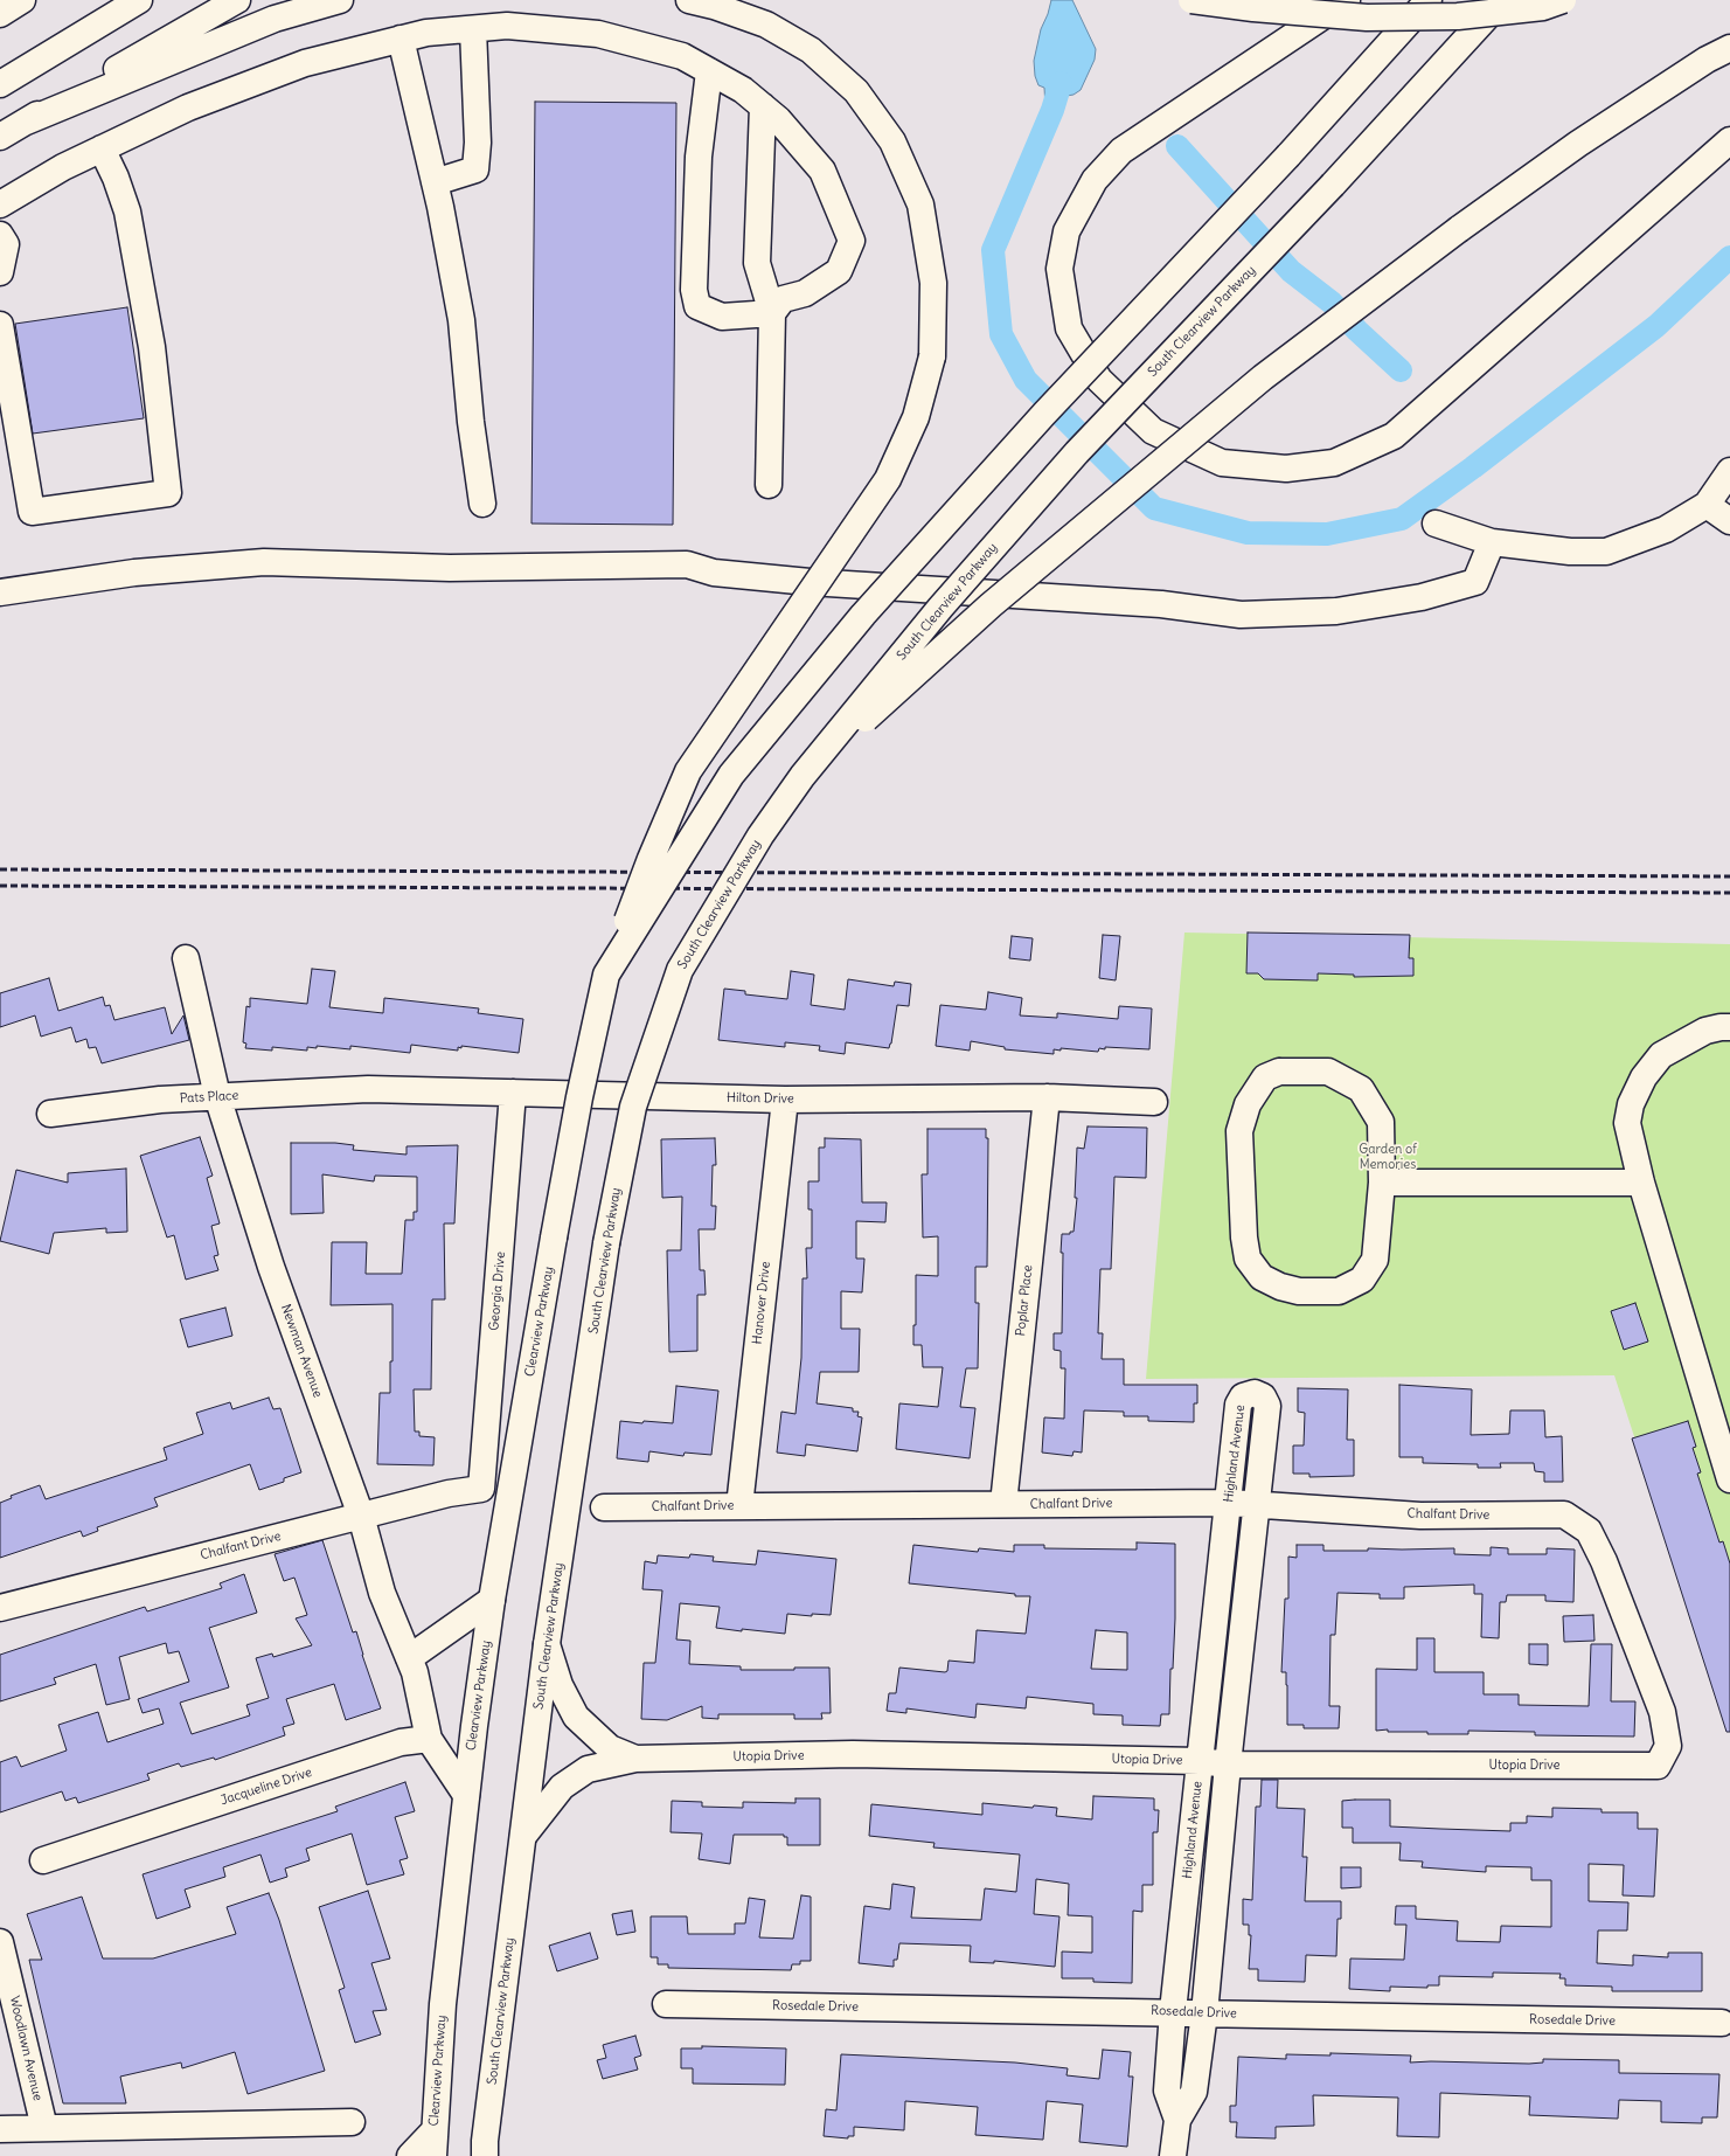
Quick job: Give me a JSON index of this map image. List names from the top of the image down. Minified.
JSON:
{"streets":{"main road":["South Clearview Parkway","Pats Place","Hilton Drive","Georgia Drive","Poplar Place","Hanover Drive","Clearview Parkway","Newman Avenue","Highland Avenue","Chalfant Drive","Utopia Drive","Jacqueline Drive","Rosedale Drive","Woodlawn Avenue"]},"crossings":[["South Clearview Parkway","Utopia Drive"],["Pats Place","Hilton Drive"],["Pats Place","Newman Avenue"],["Hilton Drive","Georgia Drive"],["Hilton Drive","Poplar Place"],["Hilton Drive","Hanover Drive"],["Georgia Drive","Chalfant Drive"],["Poplar Place","Chalfant Drive"],["Hanover Drive","Chalfant Drive"],["Newman Avenue","Chalfant Drive"],["Newman Avenue","Jacqueline Drive"],["Highland Avenue","Chalfant Drive"],["Highland Avenue","Utopia Drive"],["Highland Avenue","Rosedale Drive"],["Chalfant Drive","Utopia Drive"]],"parks":["Garden of Memories"]}
